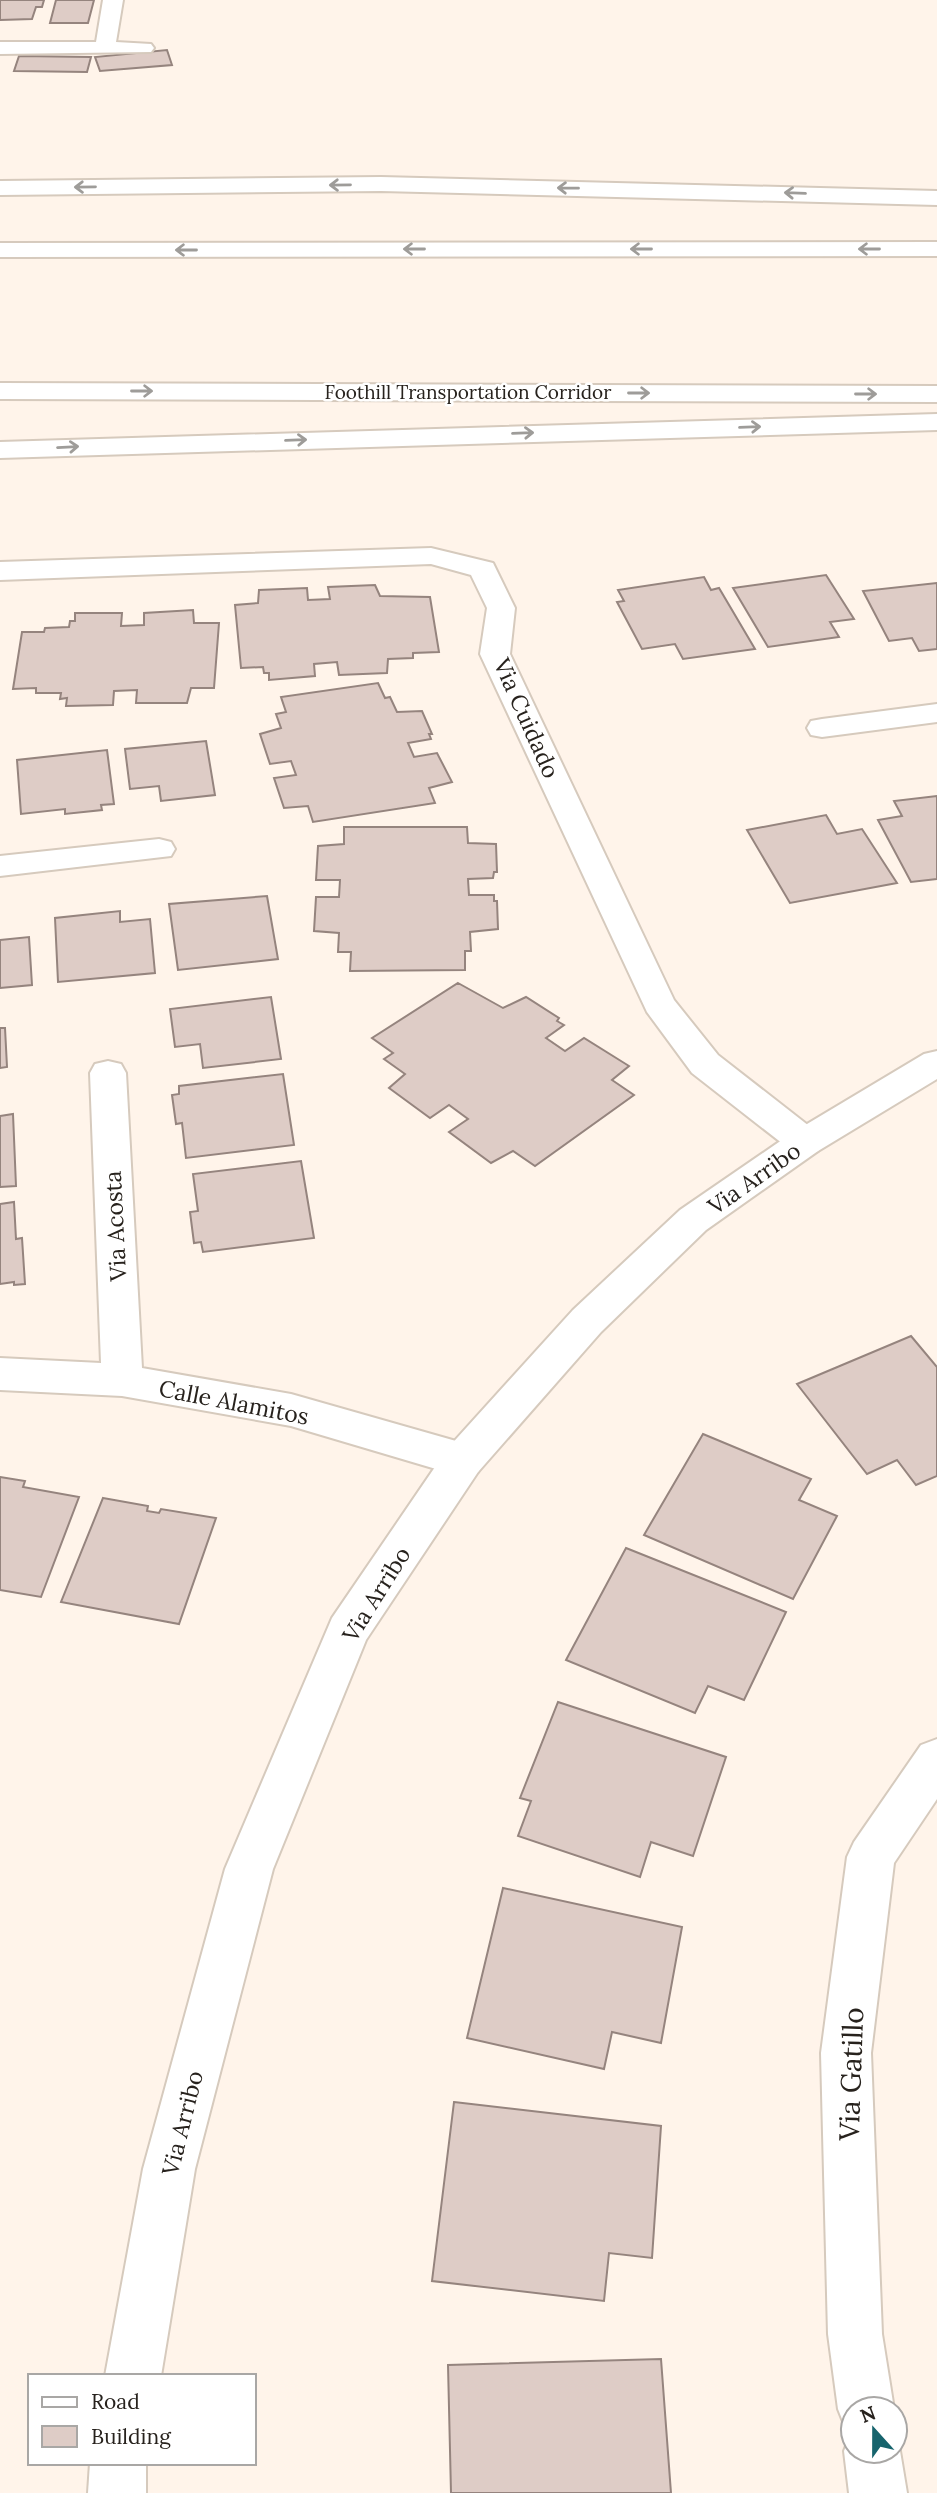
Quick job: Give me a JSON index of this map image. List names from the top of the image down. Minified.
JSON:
{"streets":{"main road":["Foothill Transportation Corridor","Via Cuidado","Via Arribo","Via Acosta","Calle Alamitos","Via Gatillo"]},"crossings":[["Via Cuidado","Via Arribo"],["Via Arribo","Calle Alamitos"],["Via Acosta","Calle Alamitos"]],"legend":["Road","Building"],"north":"top"}
